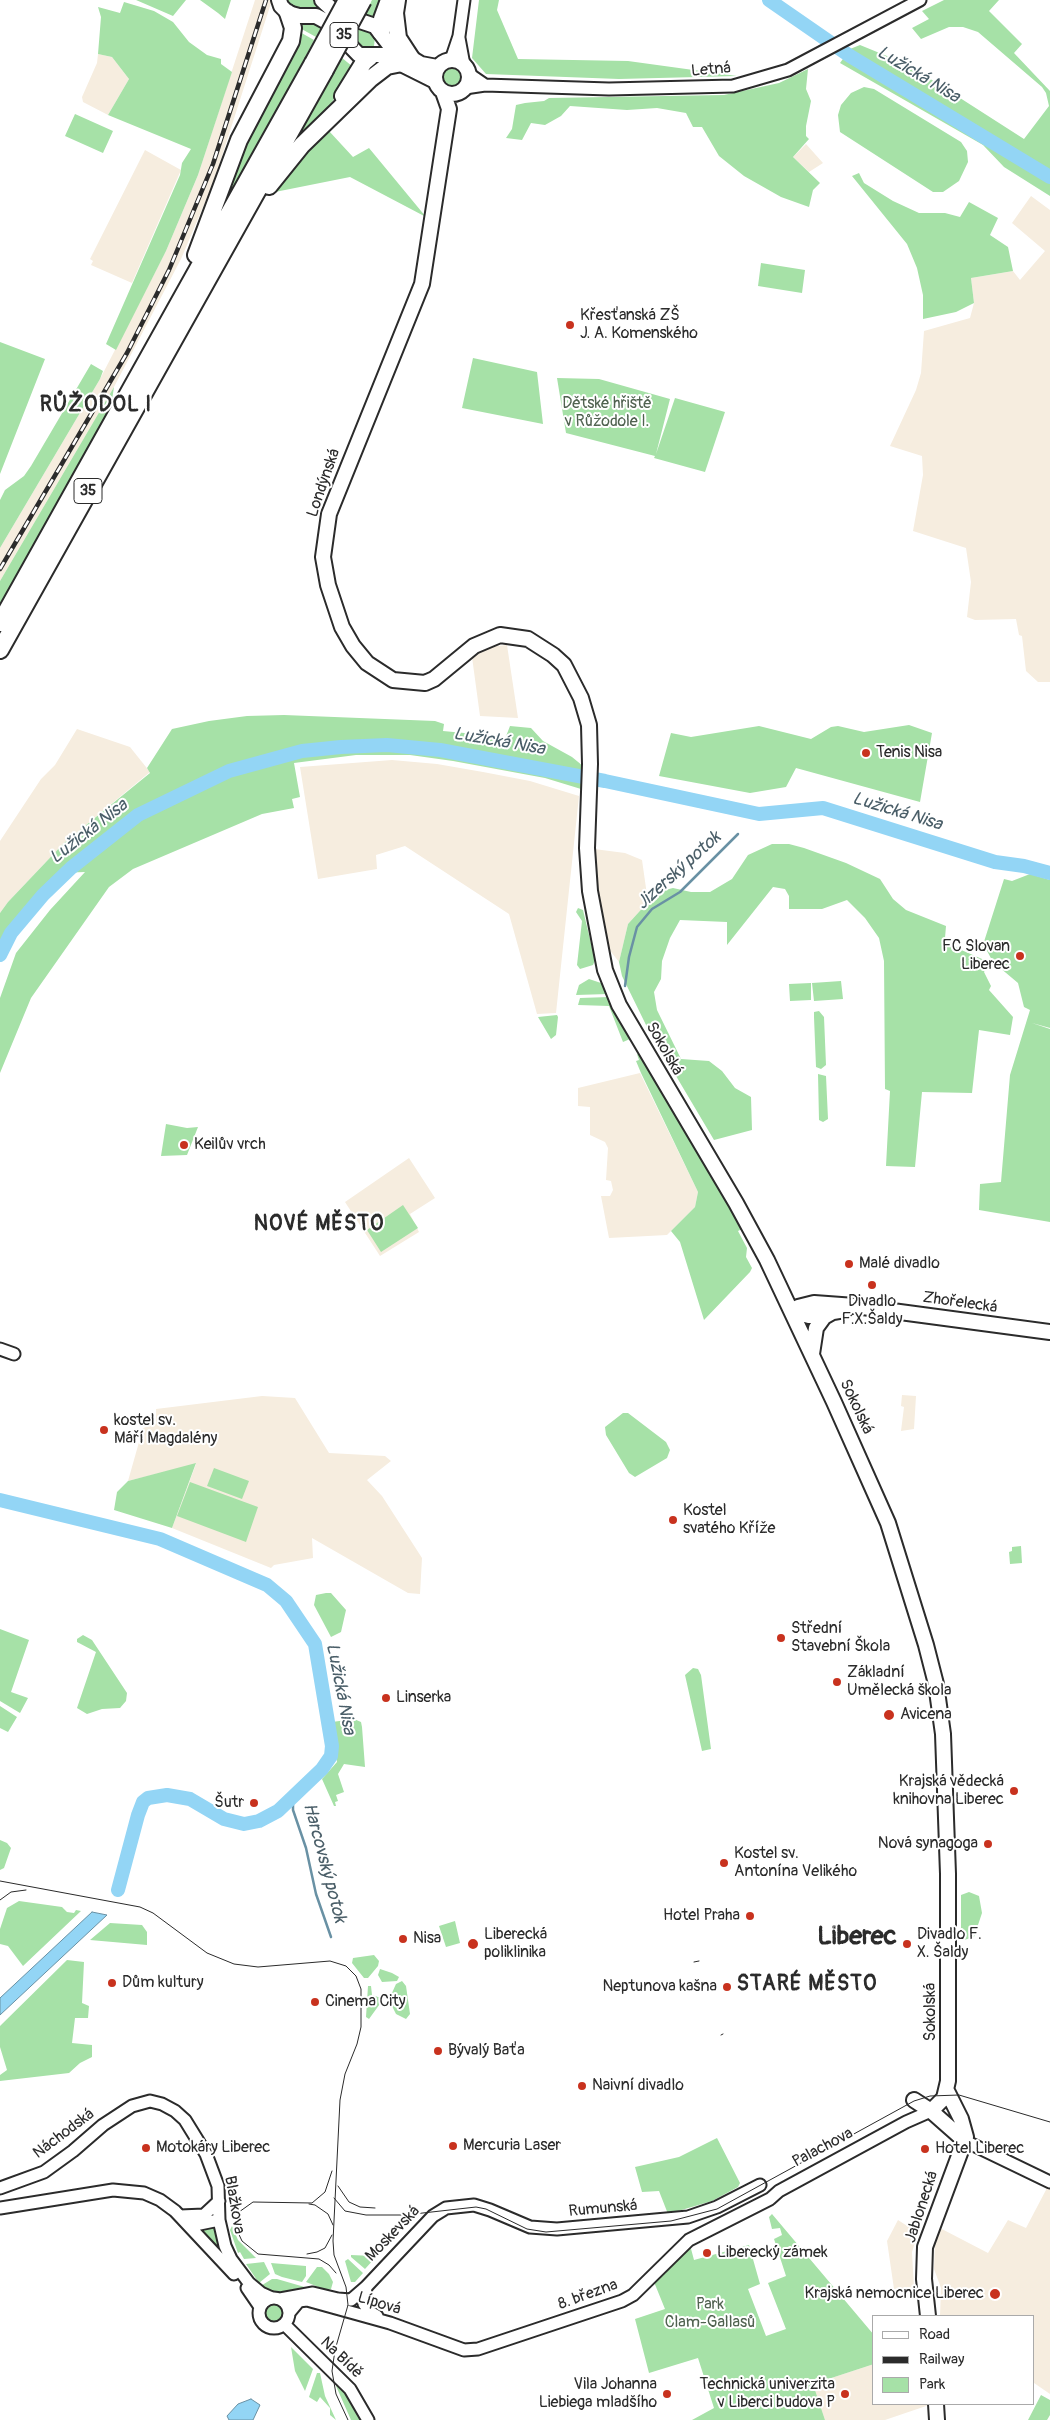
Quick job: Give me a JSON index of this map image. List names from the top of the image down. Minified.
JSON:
{"streets":{"highway":["35"],"main road":["Londýnská","Sokolská","Zhořelecká","Jablonecká"],"street":["Letná","Náchodská","Palachova","Blažkova","Rumunská","Moskevská","8. března","Lípová","Na Bídě"]},"crossings":[["Letná","Londýnská"],["Londýnská","Sokolská"],["Sokolská","Zhořelecká"],["Náchodská","Blažkova"],["Palachova","8. března"],["Blažkova","Moskevská"],["Blažkova","Lípová"],["Blažkova","Na Bídě"],["Rumunská","Moskevská"],["Moskevská","Lípová"],["Moskevská","Na Bídě"],["8. března","Lípová"],["Lípová","Na Bídě"]],"districts":["RŮŽODOL I","NOVÉ MĚSTO","Liberec","STARÉ MĚSTO"],"water":["Lužická Nisa","Jizerský potok","Harcovský potok"],"parks":["Dětské hřiště v Růžodole I.","Park Clam-Gallasů"],"places":["Křesťanská ZŠ J. A. Komenského","Tenis Nisa","FC Slovan Liberec","Keilův vrch","Malé divadlo","Divadlo F.X.Šaldy","kostel sv. Máří Magdalény","Kostel svatého Kříže","Střední Stavební Škola","Základní Umělecká škola","Linserka","Avicena","Krajská vědecká knihovna Liberec","Šutr","Nová synagoga","Kostel sv. Antonína Velikého","Hotel Praha","Nisa","Liberecká poliklinika","Divadlo F. X. Šaldy","Dům kultury","Neptunova kašna","Cinema City","Bývalý Baťa","Naivní divadlo","Mercuria Laser","Motokáry Liberec","Hotel Liberec","Liberecký zámek","Krajská nemocnice Liberec","Vila Johanna Liebiega mladšího","Technická univerzita v Liberci budova P"],"legend":["Road","Railway","Park"]}
